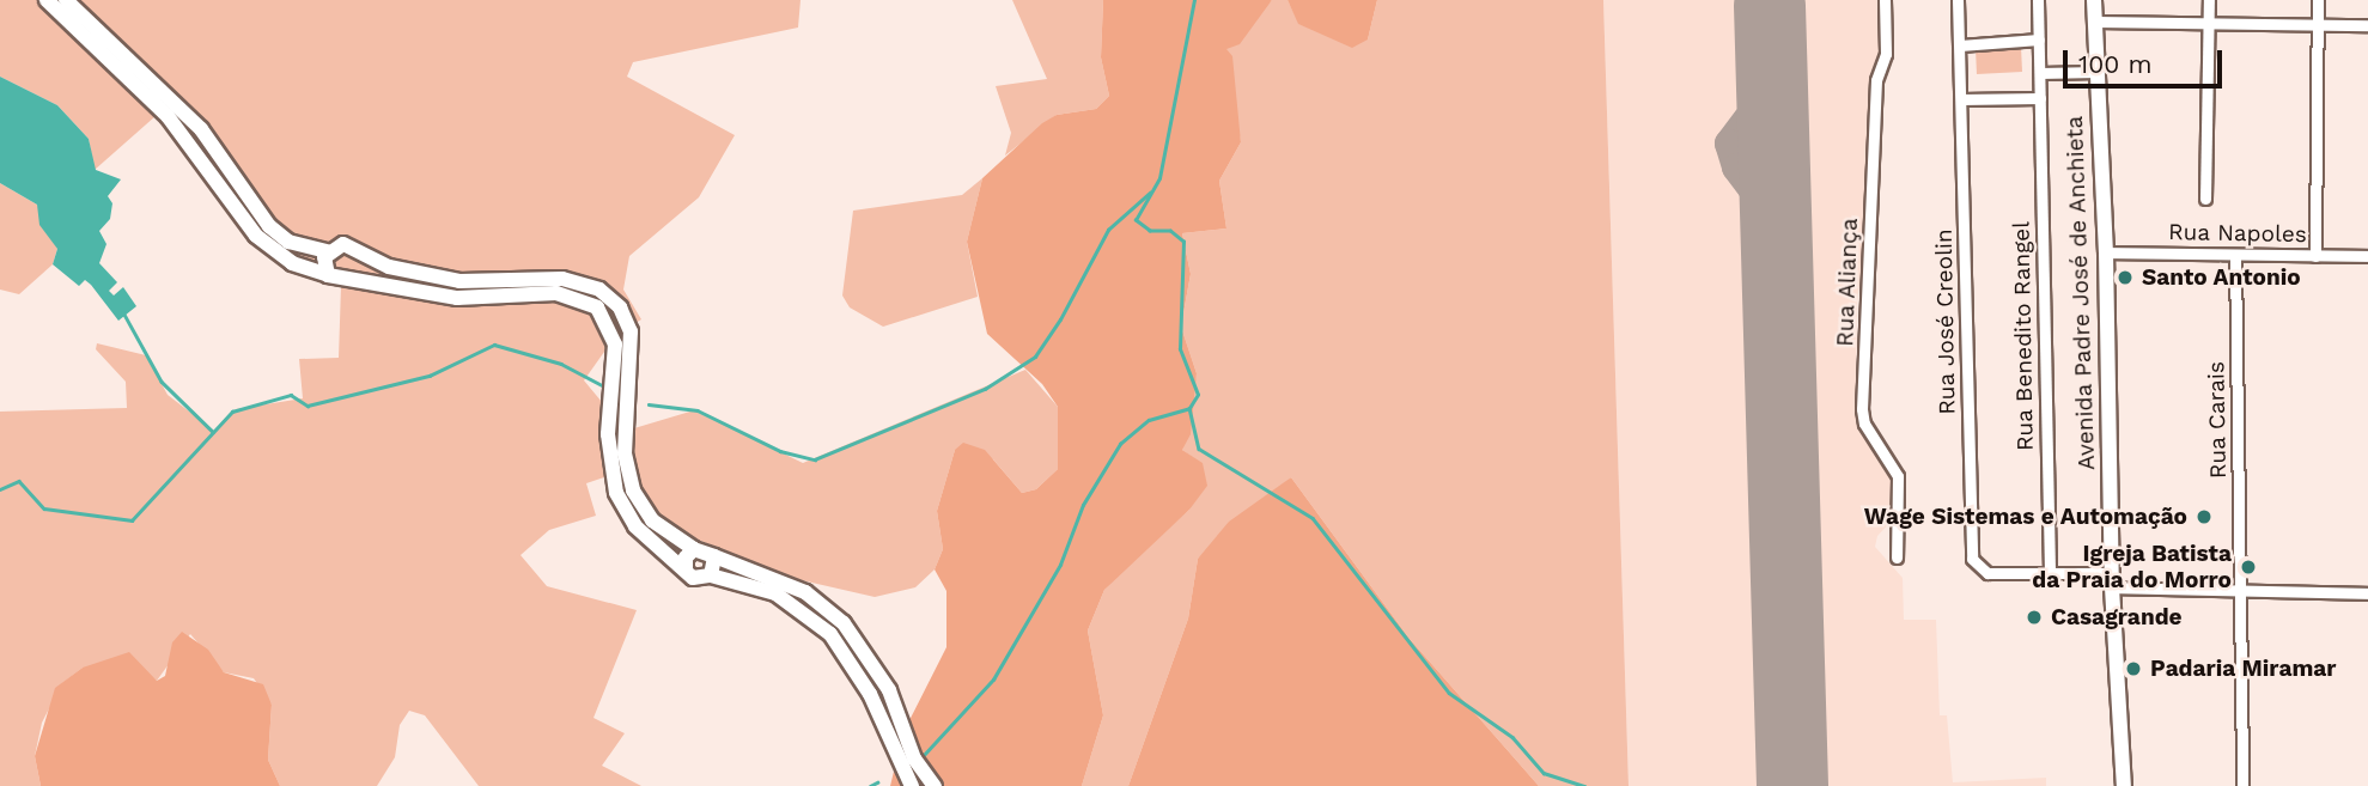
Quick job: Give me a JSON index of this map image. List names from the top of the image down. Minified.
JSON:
{"streets":{"street":["Rua Napoles","Rua Aliança","Avenida Padre José de Anchieta","Rua José Creolin","Rua Benedito Rangel","Rua Carais"]},"crossings":[["Rua Napoles","Avenida Padre José de Anchieta"],["Rua Napoles","Rua Carais"],["Avenida Padre José de Anchieta","Rua José Creolin"],["Rua José Creolin","Rua Benedito Rangel"],["Rua José Creolin","Rua Carais"]],"places":["Santo Antonio","Wage Sistemas e Automação","Igreja Batista da Praia do Morro","Casagrande","Padaria Miramar"],"scale_bar":"100 m"}
